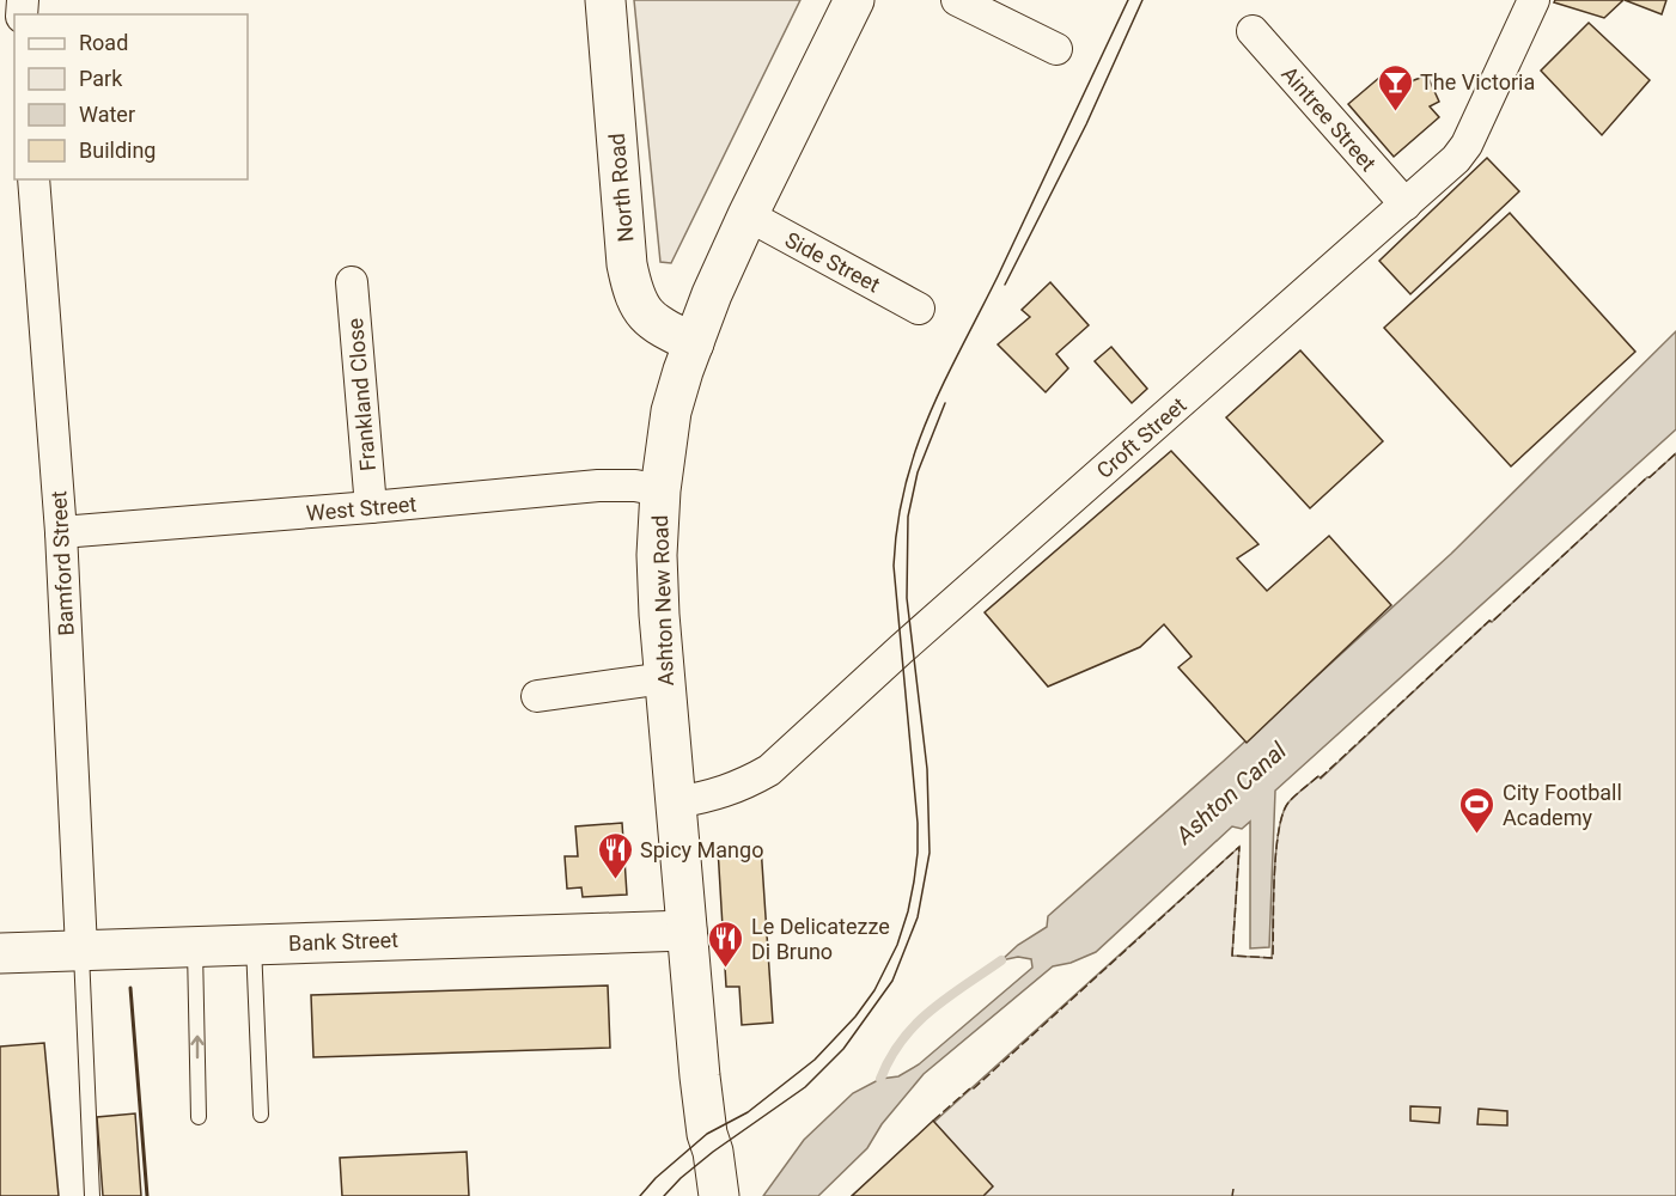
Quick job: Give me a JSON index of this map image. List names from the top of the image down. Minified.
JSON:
{"streets":{"main road":["North Road","Ashton New Road","Bank Street"],"street":["Aintree Street","Side Street","Frankland Close","Croft Street","West Street","Bamford Street"]},"crossings":[["Aintree Street","Croft Street"],["North Road","Ashton New Road"],["Side Street","Ashton New Road"],["Frankland Close","West Street"],["Croft Street","Ashton New Road"],["West Street","Bamford Street"],["West Street","Ashton New Road"],["Bamford Street","Bank Street"],["Ashton New Road","Bank Street"]],"water":["Ashton Canal"],"places":{"bar":["The Victoria"],"sports":["City Football Academy"],"restaurant":["Spicy Mango","Le Delicatezze Di Bruno"]},"legend":["Road","Park","Water","Building"]}
